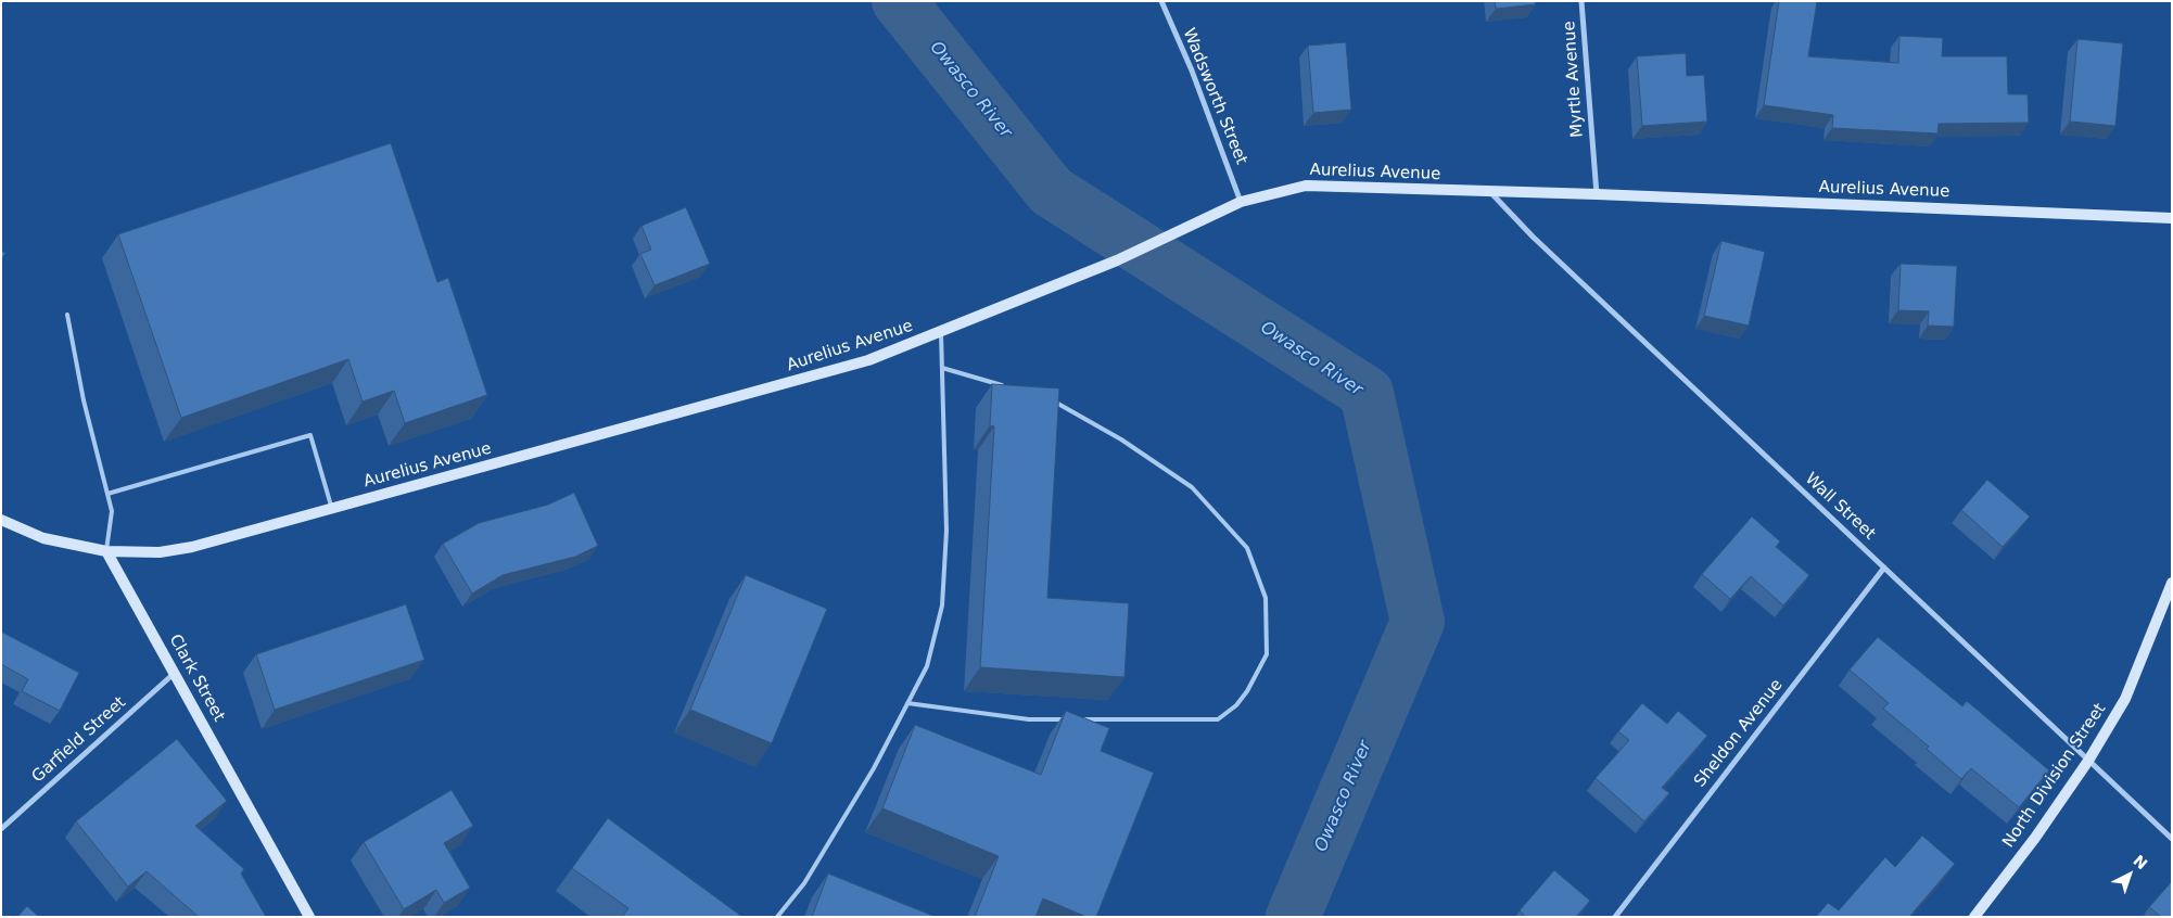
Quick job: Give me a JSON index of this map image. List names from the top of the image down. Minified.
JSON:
{"streets":{"street":["Myrtle Avenue","Wadsworth Street","Aurelius Avenue","Wall Street","Clark Street","Sheldon Avenue","Garfield Street","North Division Street"]},"crossings":[["Myrtle Avenue","Aurelius Avenue"],["Wadsworth Street","Aurelius Avenue"],["Aurelius Avenue","Wall Street"],["Aurelius Avenue","Clark Street"],["Wall Street","Sheldon Avenue"],["Wall Street","North Division Street"],["Clark Street","Garfield Street"]],"water":["Owasco River"],"north":"top right"}
